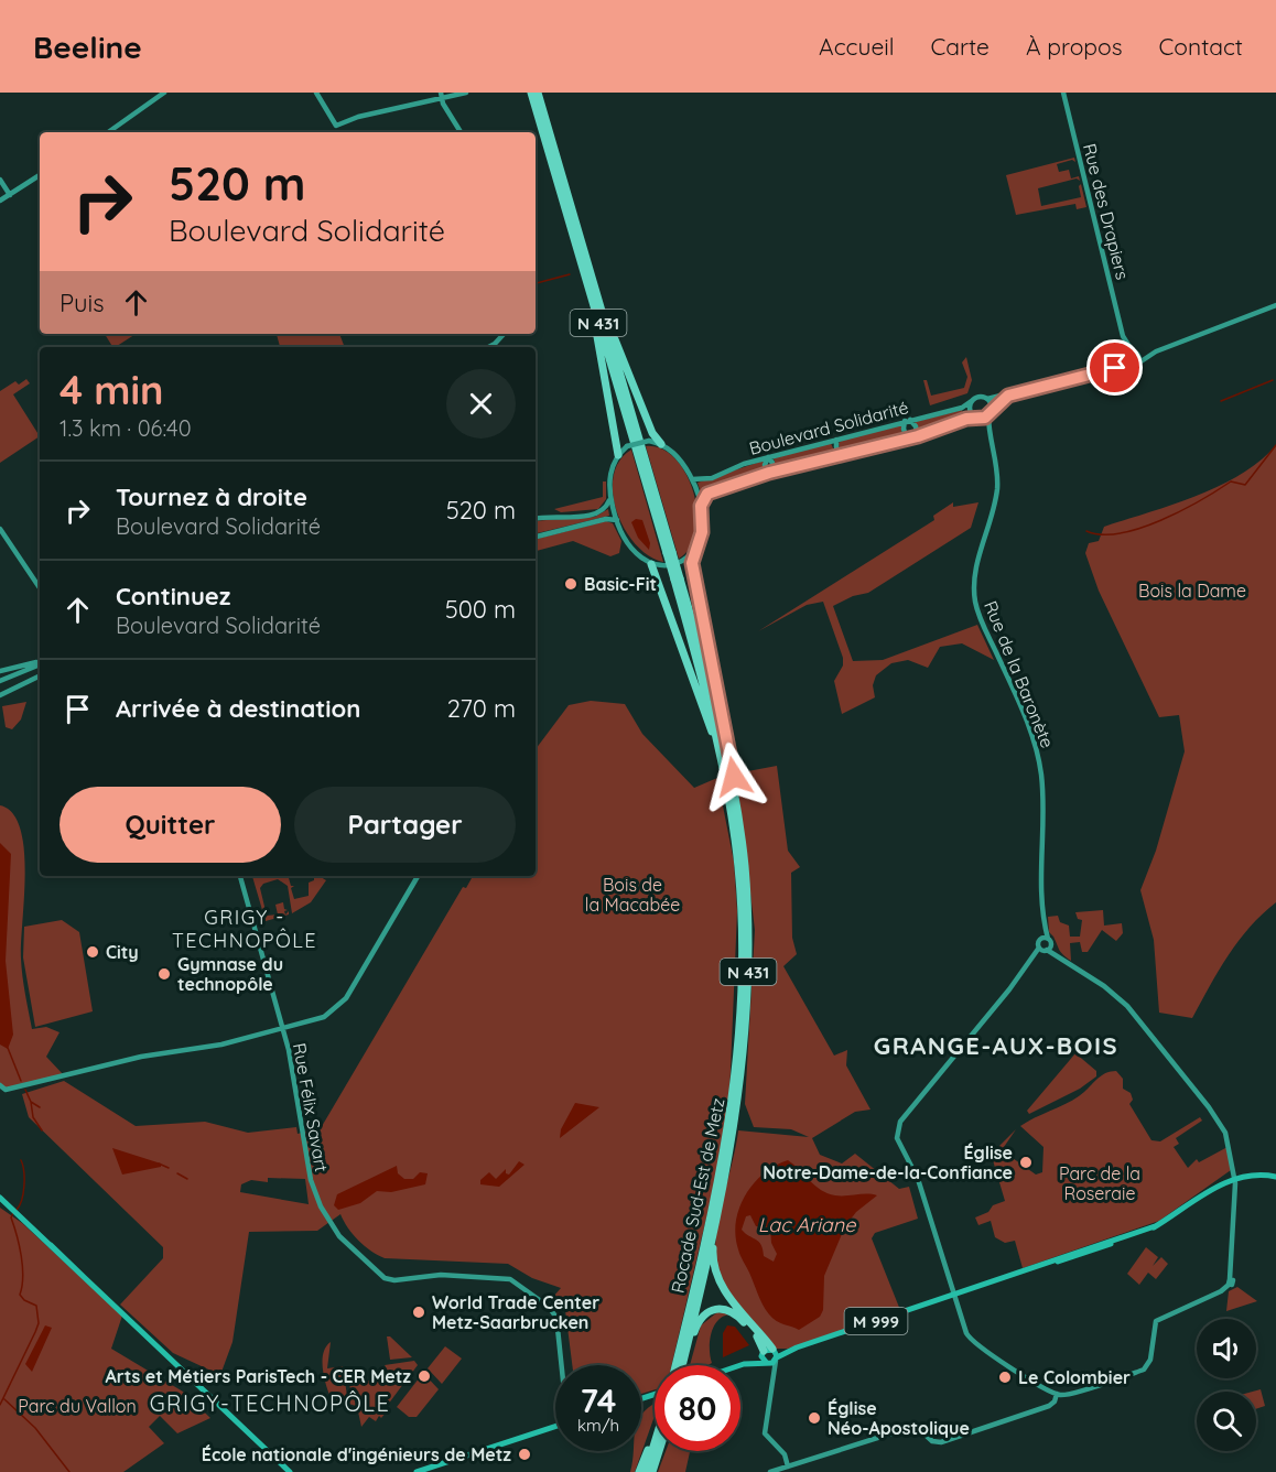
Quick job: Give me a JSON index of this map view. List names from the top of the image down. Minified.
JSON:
{"streets":{"highway":["N 431","Rocade Sud-Est de Metz"],"main road":["M 999"],"street":["Rue des Drapiers","Boulevard Solidarité","Rue de la Baronète","Rue Félix Savart"]},"crossings":[["Boulevard Solidarité","Rue de la Baronète"]],"districts":["GRIGY - TECHNOPÔLE","GRANGE-AUX-BOIS","GRIGY-TECHNOPÔLE"],"water":["Lac Ariane"],"parks":["Bois la Dame","Bois de la Macabée","Parc de la Roseraie","Parc du Vallon"],"places":["Basic-Fit","City","Gymnase du technopôle","Église Notre-Dame-de-la-Confiance","World Trade Center Metz-Saarbrucken","Arts et Métiers ParisTech - CER Metz","Le Colombier","Église Néo-Apostolique","École nationale d'ingénieurs de Metz"],"page":{"header":"Beeline","nav":["Accueil","Carte","À propos","Contact"],"turn":["520 m","Boulevard Solidarité"],"then":"Puis","heading":["4 min","1.3 km · 06:40"],"list":[{"name":"Tournez à droite","note":"Boulevard Solidarité","value":"520 m"},{"name":"Continuez","note":"Boulevard Solidarité","value":"500 m"},{"name":"Arrivée à destination","value":"270 m"}],"buttons":["Quitter","Partager"],"speed":"74 km/h","limit":"80"}}
